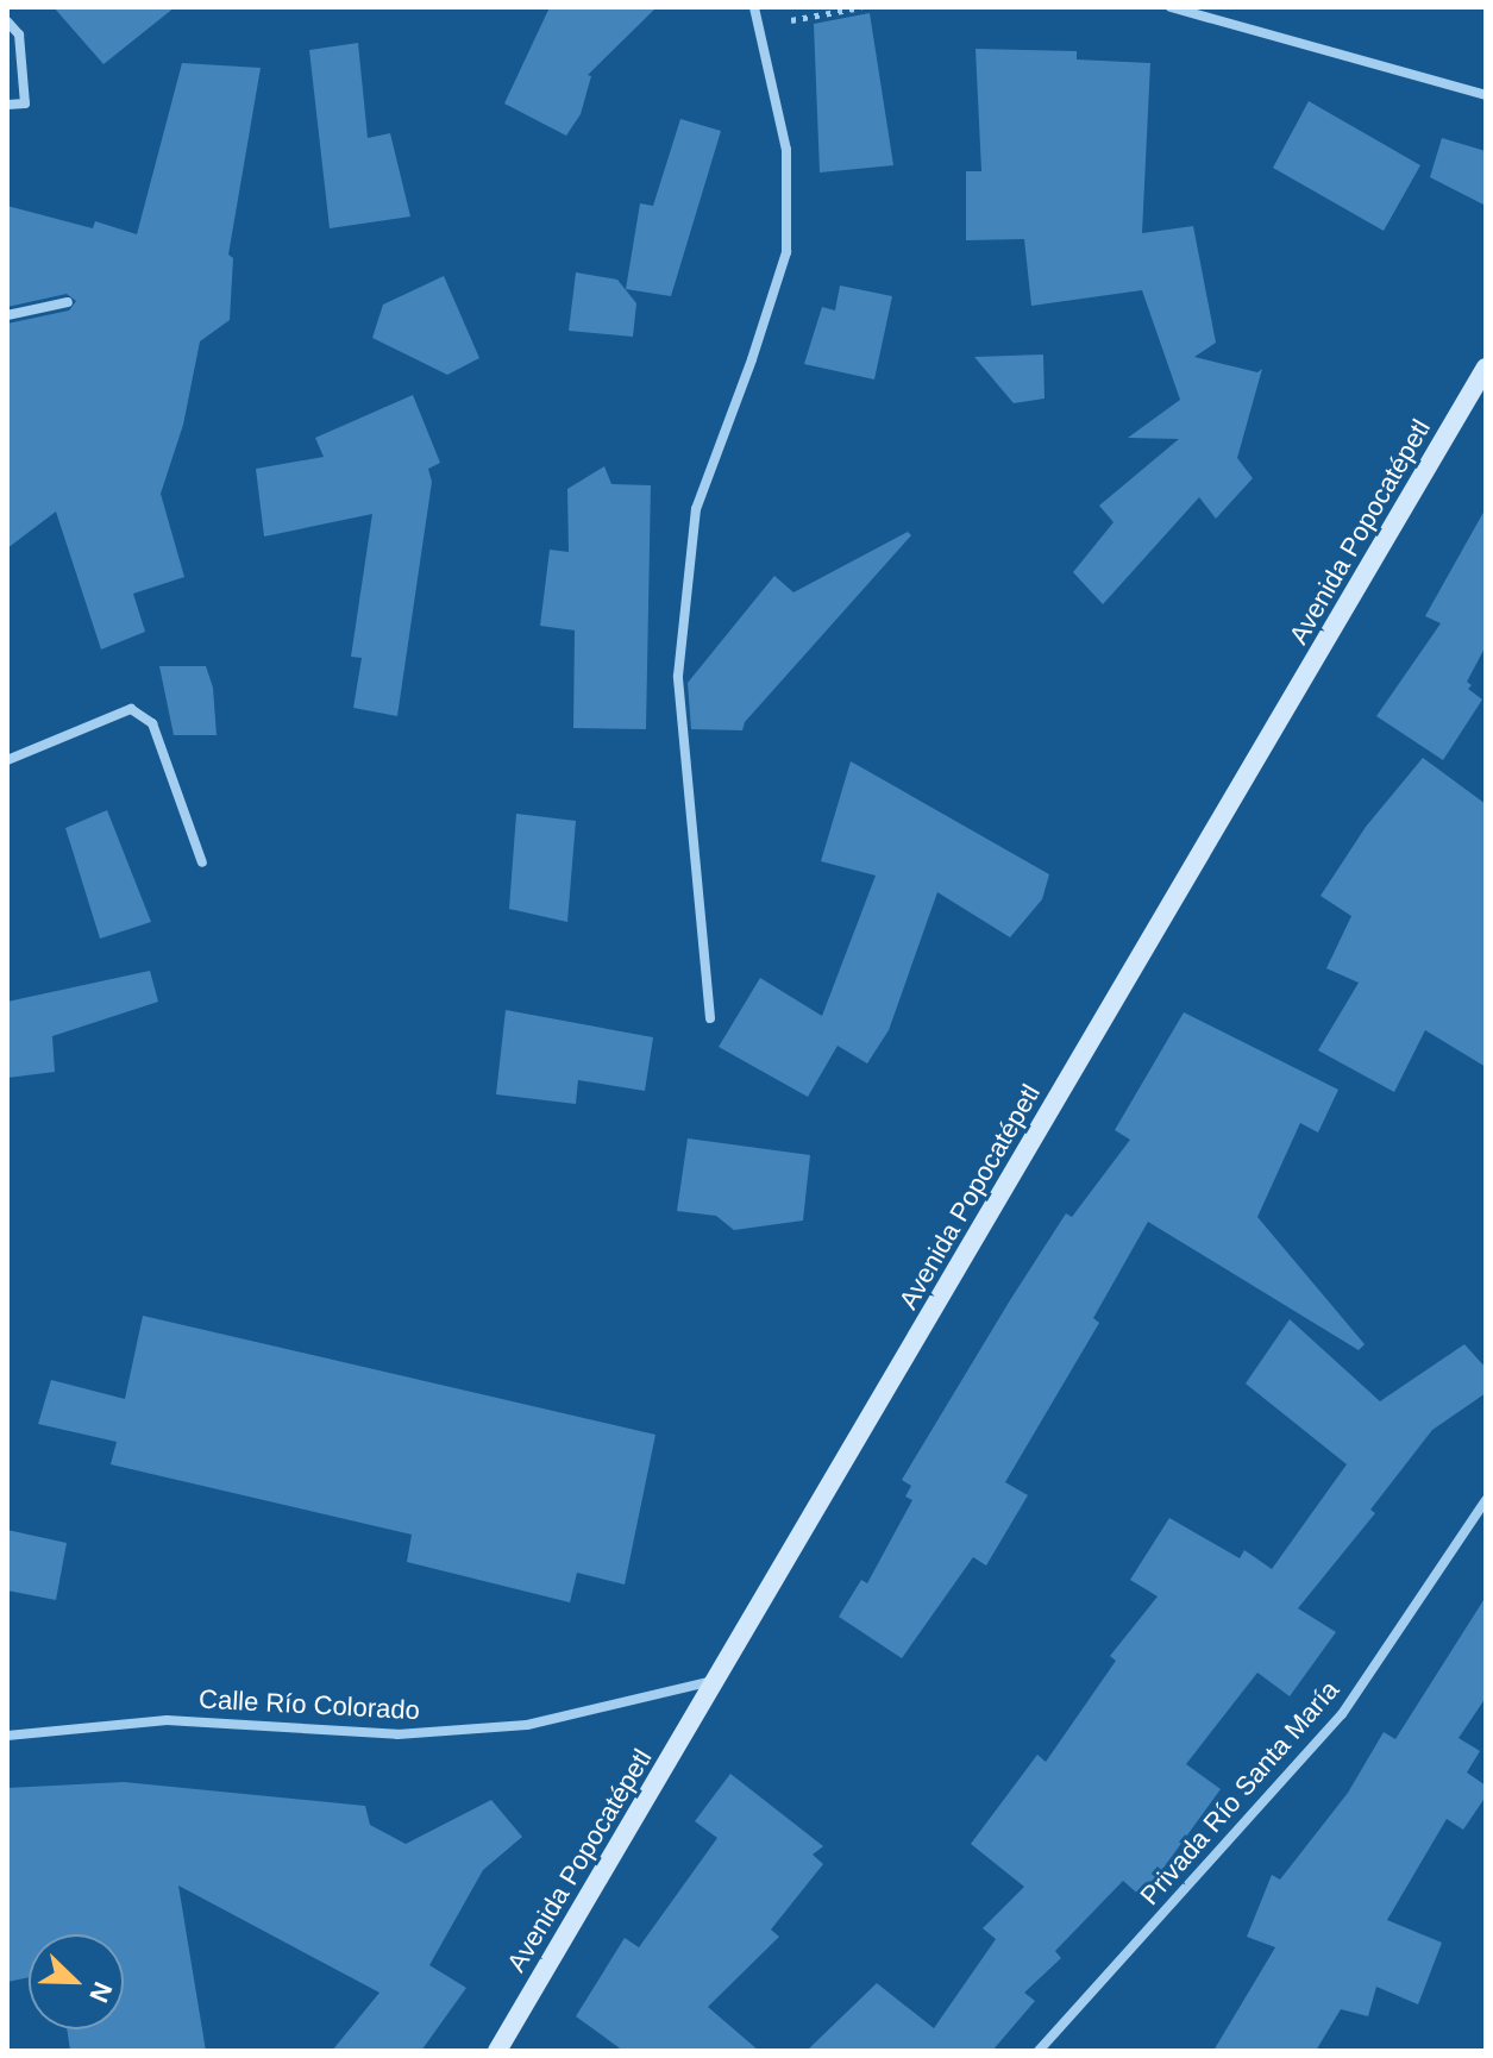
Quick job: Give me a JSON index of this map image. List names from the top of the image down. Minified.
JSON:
{"streets":{"main road":["Avenida Popocatépetl"],"street":["Calle Río Colorado","Privada Río Santa María"]},"crossings":[["Avenida Popocatépetl","Calle Río Colorado"]],"north":"bottom right"}
